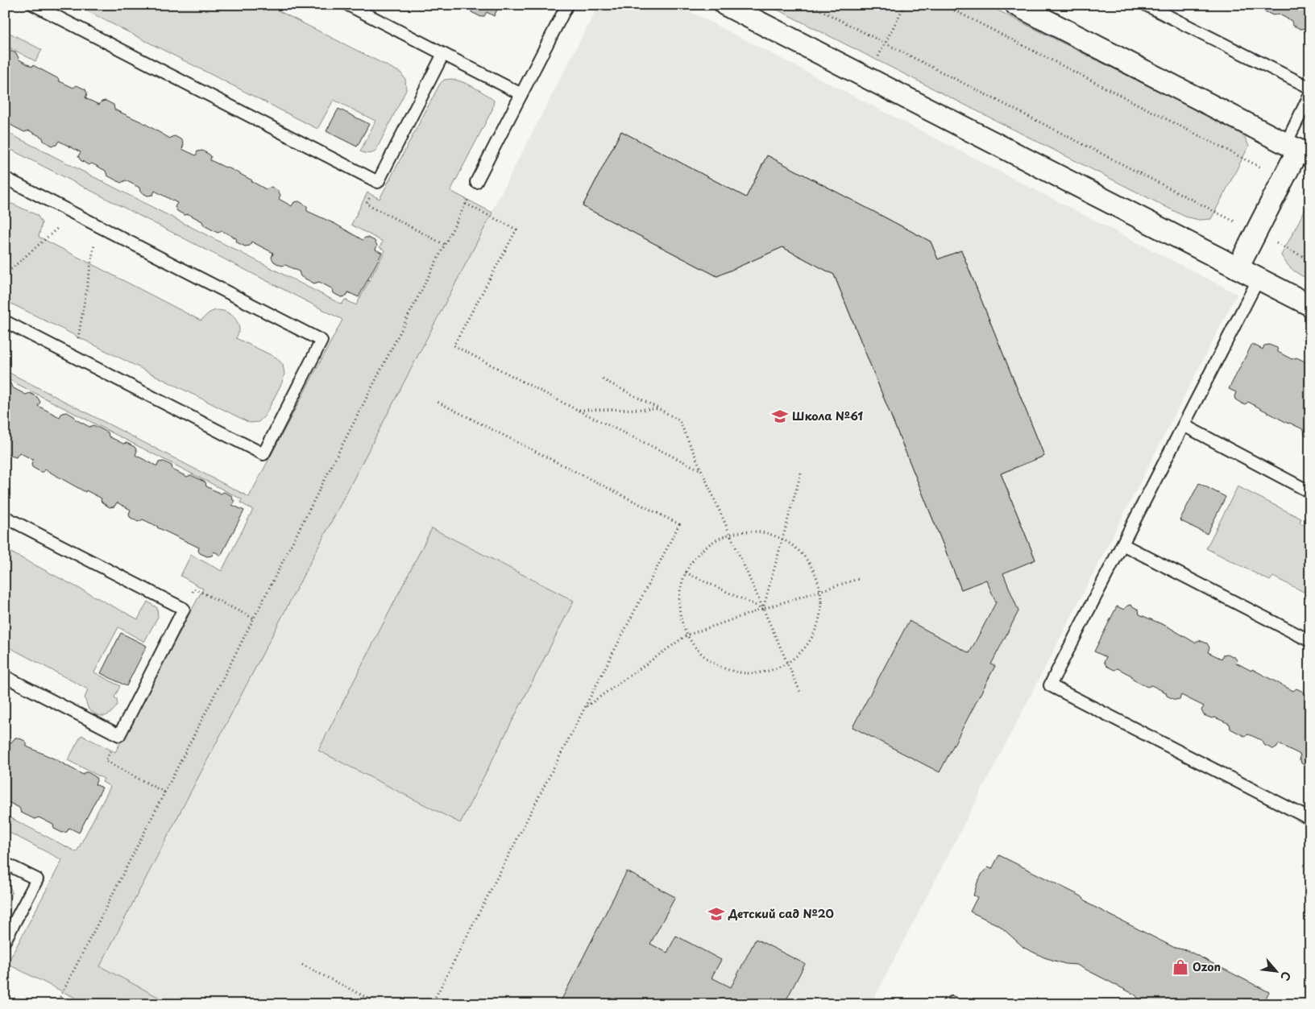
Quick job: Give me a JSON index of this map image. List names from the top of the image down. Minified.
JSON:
{"places":{"school or university":["Школа №61","Детский сад №20"],"shop":["Ozon"]},"north":"bottom right"}
